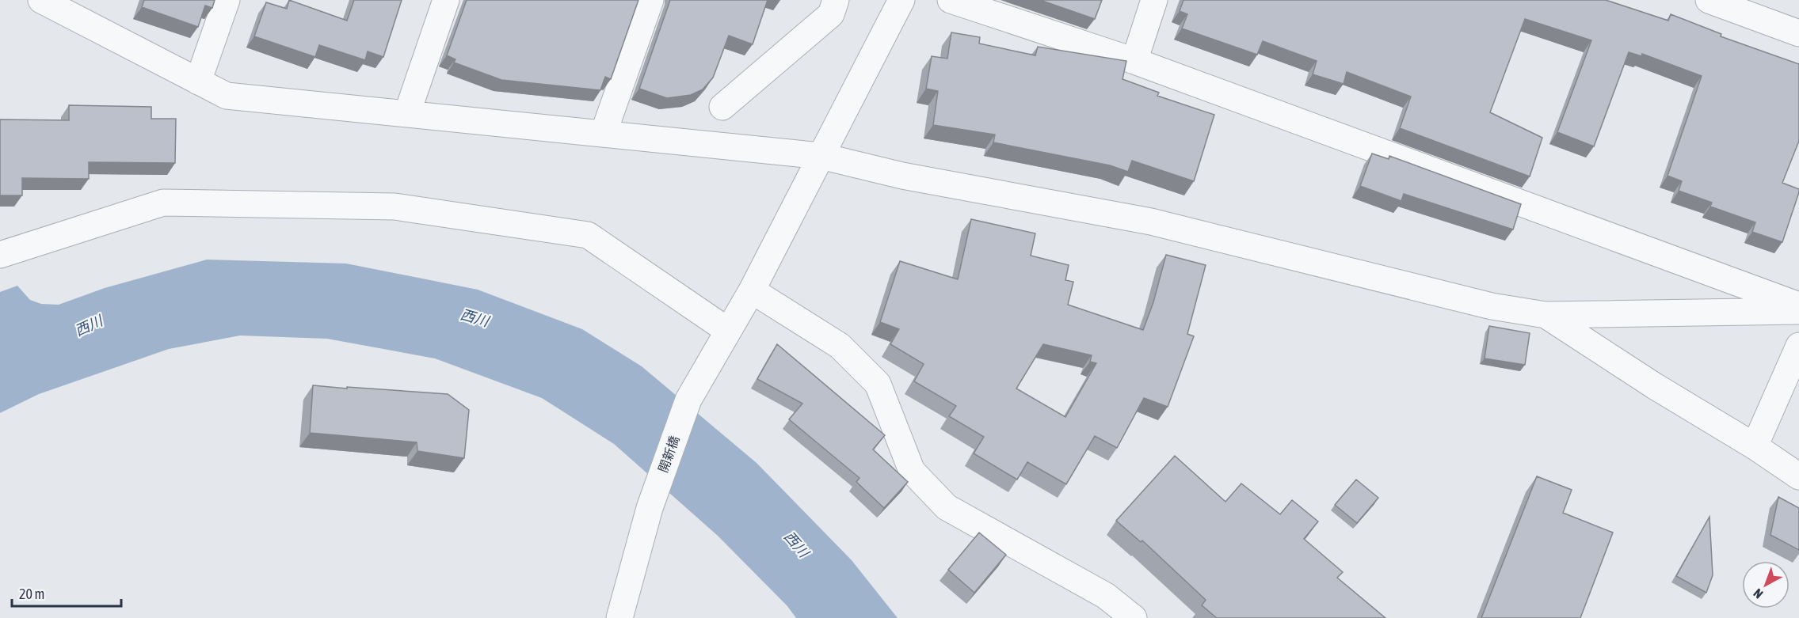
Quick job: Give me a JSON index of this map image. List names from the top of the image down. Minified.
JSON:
{"streets":{"street":["開新橋"]},"water":["西川"],"scale_bar":"20 m","north":"bottom left"}
